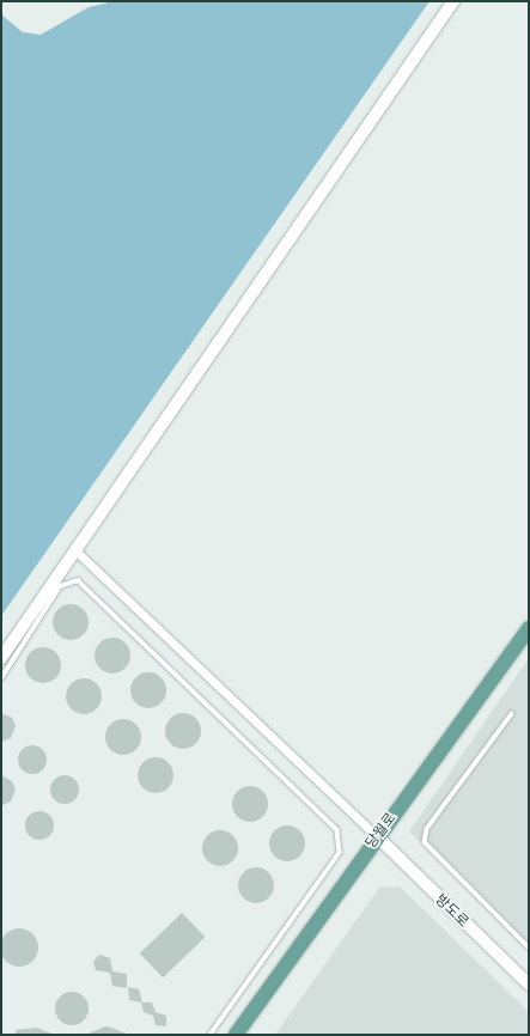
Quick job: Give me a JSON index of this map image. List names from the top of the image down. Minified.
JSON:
{"streets":{"main road":["당월로","방도로"]},"crossings":[["당월로","방도로"]]}
